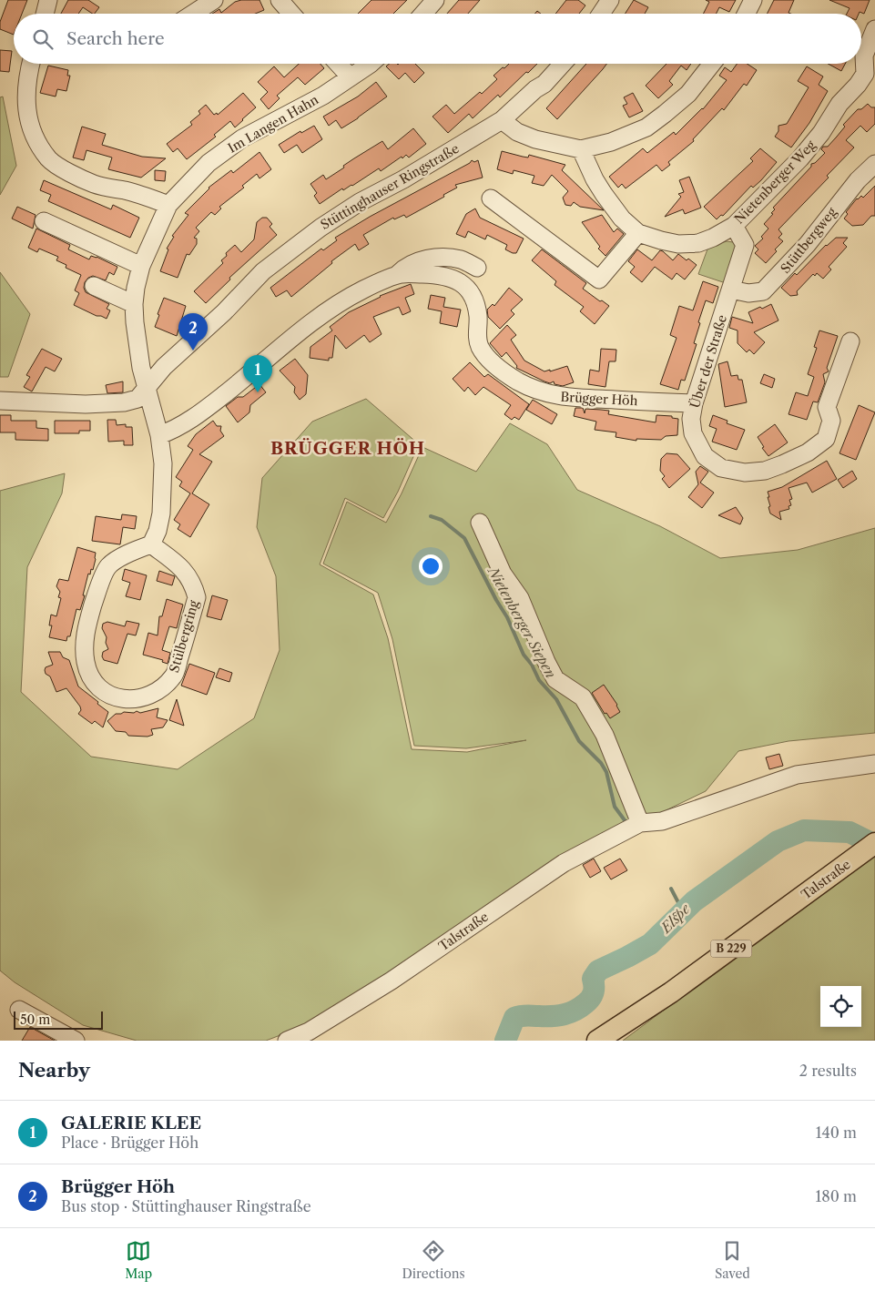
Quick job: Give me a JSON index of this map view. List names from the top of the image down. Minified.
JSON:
{"streets":{"main road":["Talstraße","B 229"],"street":["Im Langen Hahn","Nietenberger Weg","Stüttinghauser Ringstraße","Stüttbergweg","Über der Straße","Brügger Höh","Stülbergring"]},"crossings":[["Im Langen Hahn","Stüttinghauser Ringstraße"],["Nietenberger Weg","Über der Straße"],["Stüttbergweg","Über der Straße"],["Über der Straße","Brügger Höh"]],"districts":["BRÜGGER HÖH"],"water":["Nietenberger Siepen","Elspe"],"scale_bar":"50 m","page":{"search":"Search here","pins":["2","1"],"scale":"50 m","heading":["Nearby","2 results"],"list":[{"mark":"1","name":"GALERIE KLEE","note":"Place · Brügger Höh","value":"140 m"},{"mark":"2","name":"Brügger Höh","note":"Bus stop · Stüttinghauser Ringstraße","value":"180 m"}],"nav":["Map","Directions","Saved"]}}
